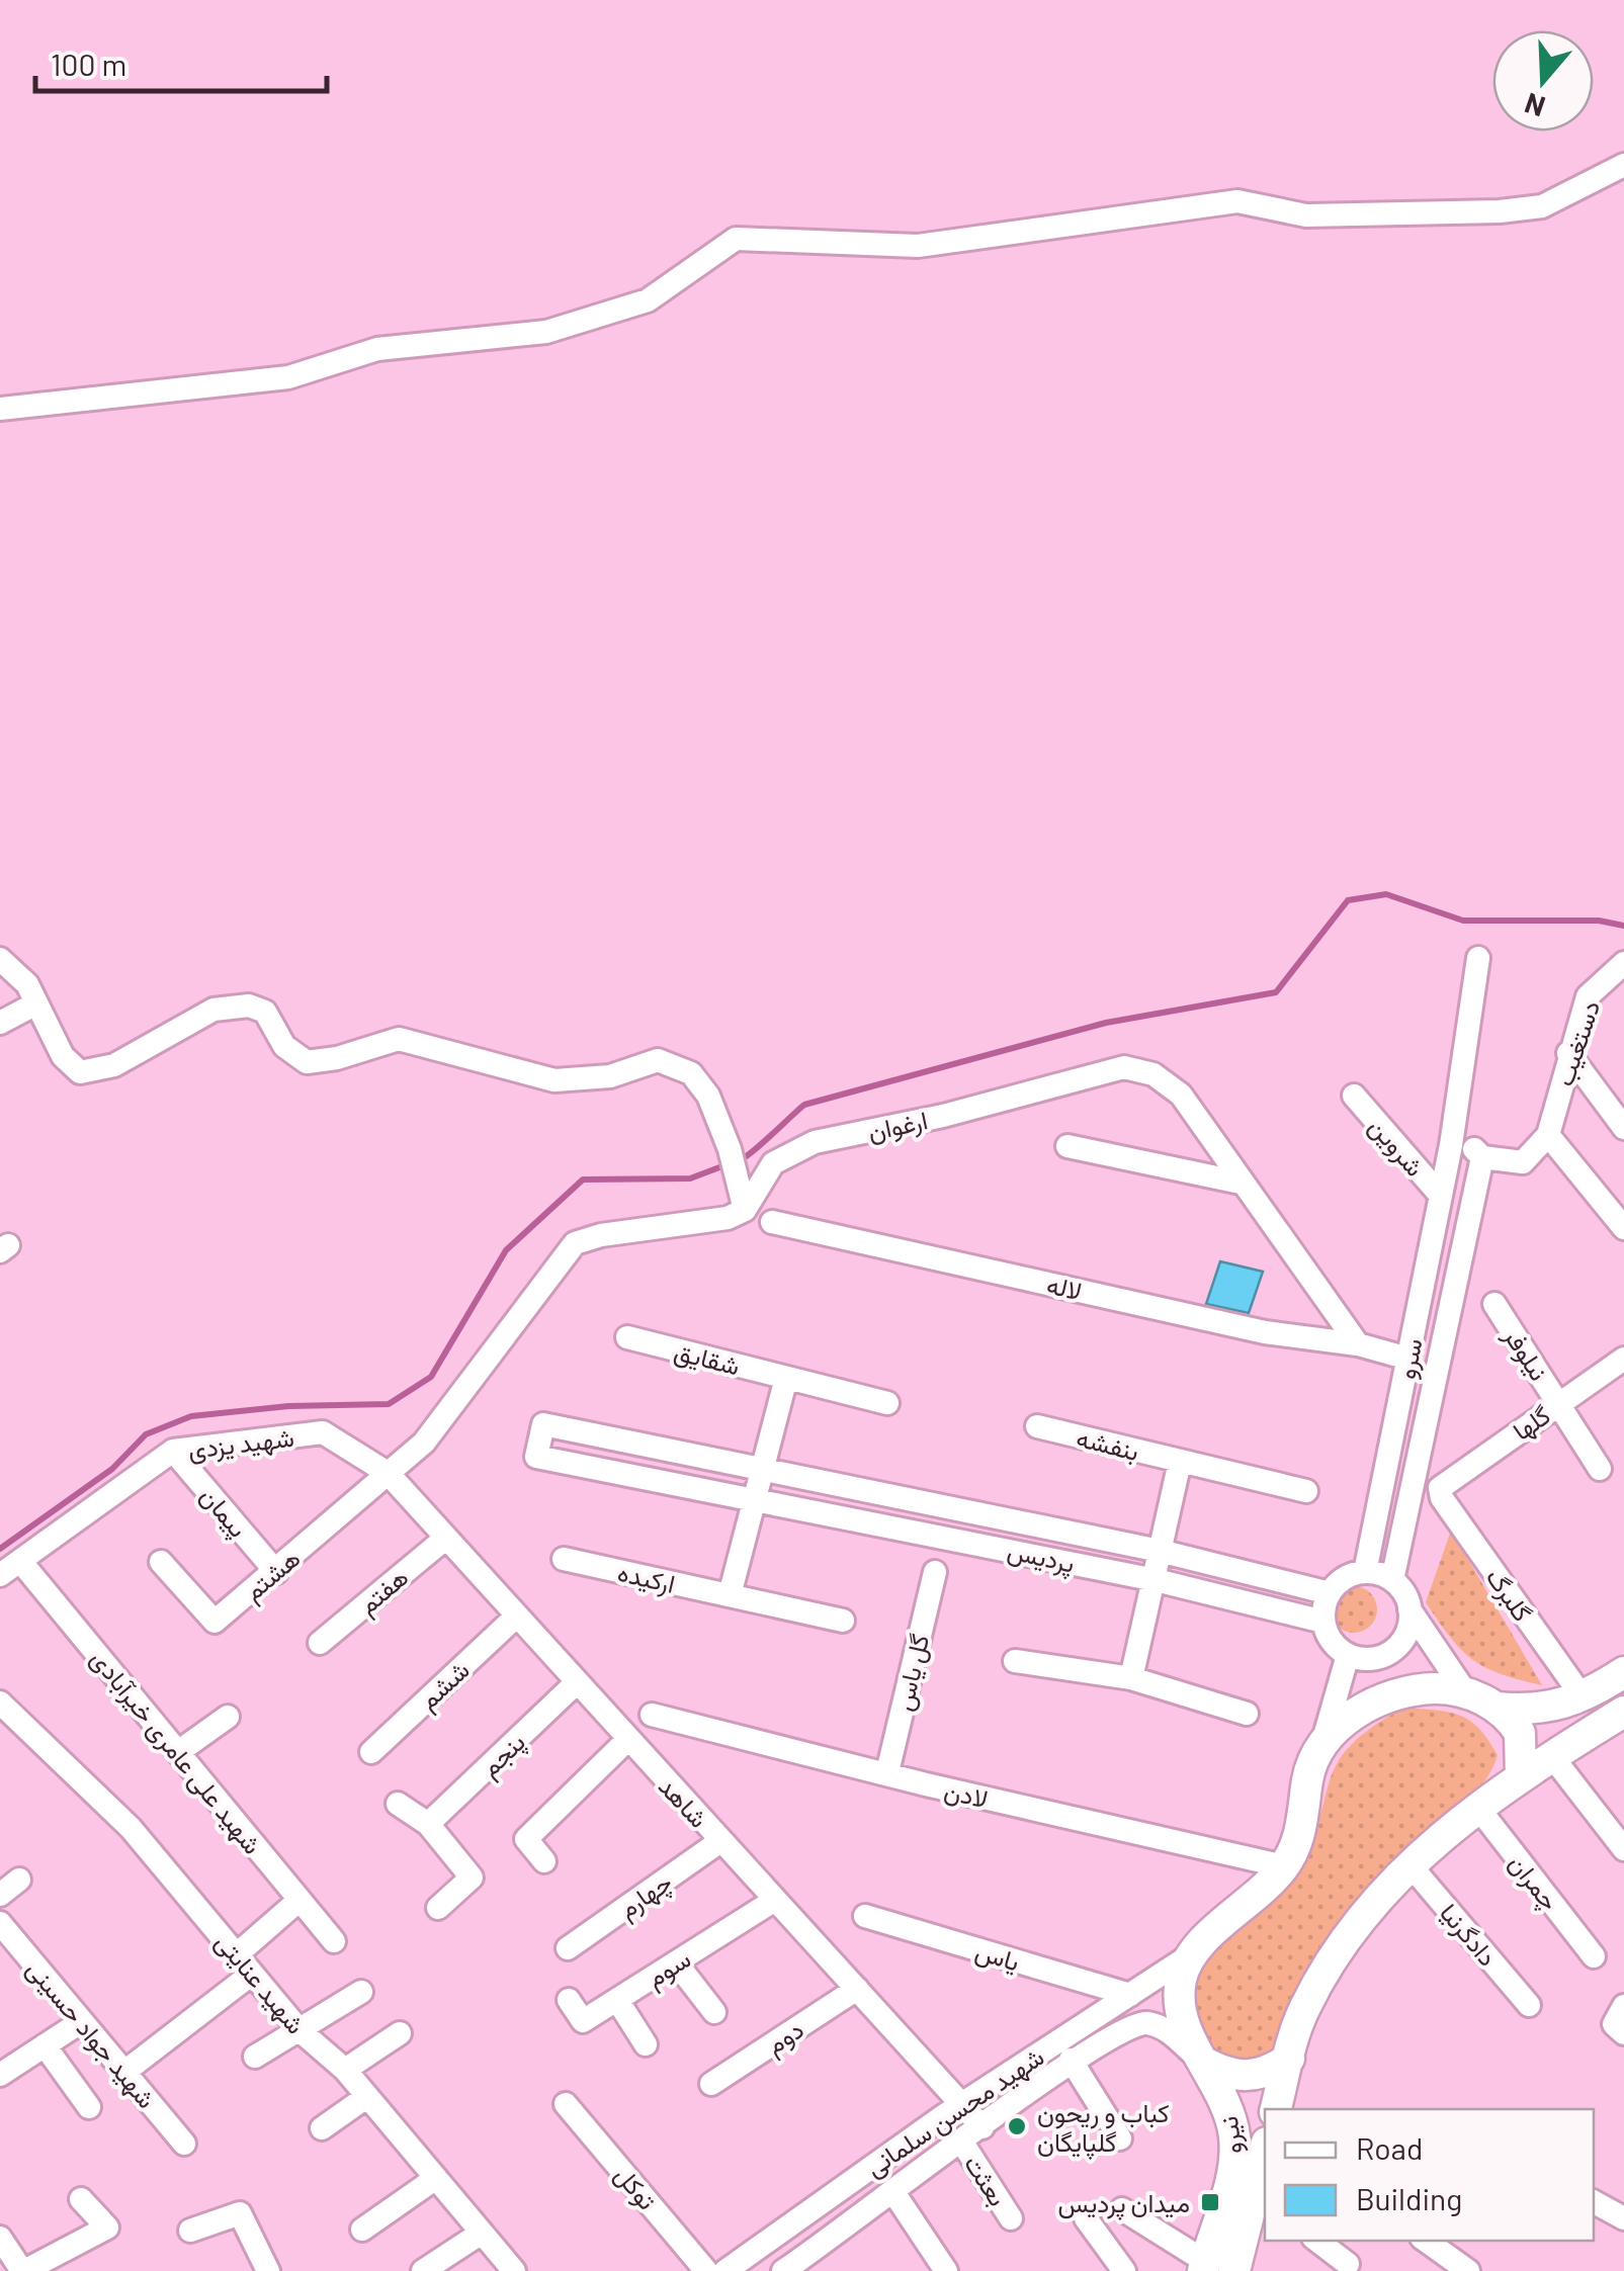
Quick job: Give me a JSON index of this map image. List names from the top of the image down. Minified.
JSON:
{"streets":{"main road":["نیرو"],"street":["دستغیب","ارغوان","شروین","لاله","نیلوفر","شقایق","سرو","گلها","شهید یزدی","بنفشه","پیمان","پردیس","هشتم","ارکیده","هفتم","گلبرگ","گل یاس","ششم","شهید علی عامری خیرآبادی","پنجم","لادن","شاهد","چمران","چهارم","دادگرنیا","یاس","سوم","شهید عنایتی","شهید جواد حسینی","دوم","شهید محسن سلمانی","بعثت","توکل"]},"crossings":[["ارغوان","لاله"],["شروین","سرو"],["نیلوفر","گلها"],["سرو","پردیس"],["گلها","گلبرگ"],["شهید یزدی","پیمان"],["شهید یزدی","هشتم"],["شهید یزدی","شهید علی عامری خیرآبادی"],["شهید یزدی","شاهد"],["پیمان","هشتم"],["هشتم","شاهد"],["هفتم","شاهد"],["گل یاس","لادن"],["ششم","شاهد"],["پنجم","شاهد"],["شاهد","چهارم"],["شاهد","سوم"],["شاهد","دوم"],["شاهد","شهید محسن سلمانی"],["یاس","شهید محسن سلمانی"],["شهید محسن سلمانی","نیرو"],["شهید محسن سلمانی","بعثت"]],"places":{"other":["کباب و ریحون گلپایگان"],"transit":["میدان پردیس"]},"legend":["Road","Building"],"scale_bar":"100 m","north":"bottom"}
